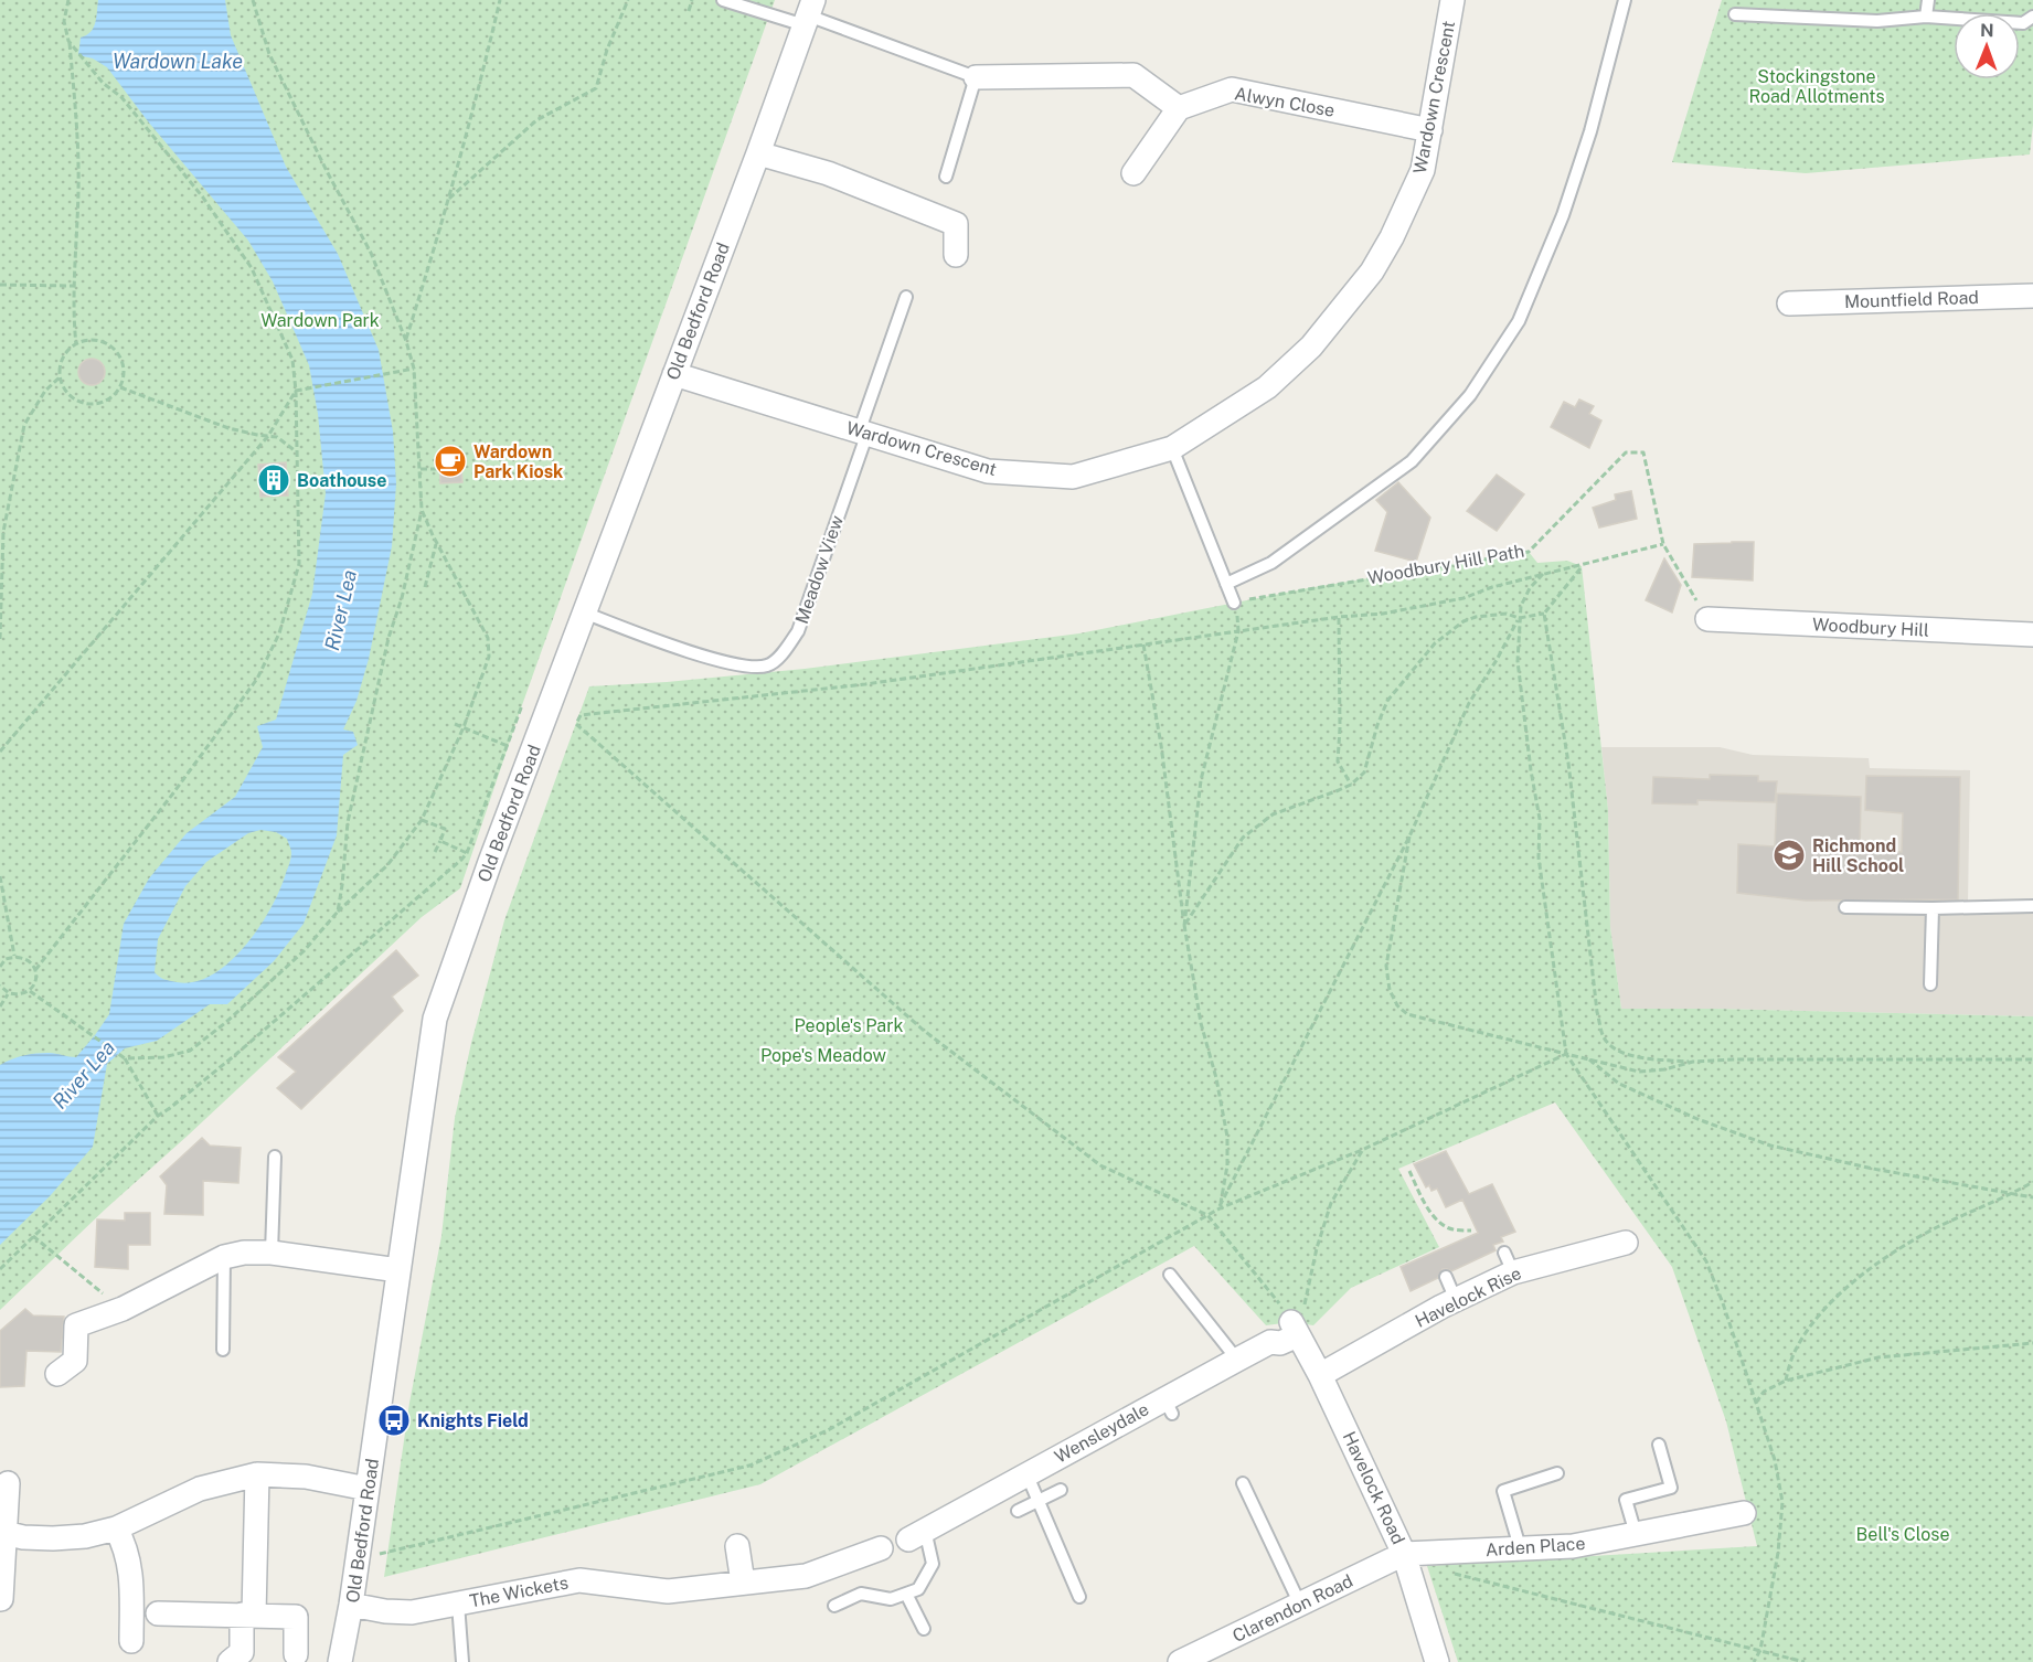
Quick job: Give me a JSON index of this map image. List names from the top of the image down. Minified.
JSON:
{"streets":{"street":["Wardown Crescent","Alwyn Close","Mountfield Road","Old Bedford Road","Woodbury Hill","Havelock Rise","Wensleydale","Havelock Road","Arden Place","The Wickets","Clarendon Road"],"lane":["Meadow View"],"path":["Woodbury Hill Path"]},"crossings":[["Wardown Crescent","Alwyn Close"],["Wardown Crescent","Old Bedford Road"],["Wardown Crescent","Meadow View"],["Old Bedford Road","Meadow View"],["Old Bedford Road","The Wickets"],["Woodbury Hill Path","Woodbury Hill"],["Havelock Rise","Havelock Road"],["Wensleydale","Havelock Road"],["Havelock Road","Arden Place"],["Havelock Road","Clarendon Road"],["Arden Place","Clarendon Road"]],"water":["Wardown Lake","River Lea"],"parks":["Stockingstone Road Allotments","Wardown Park","People's Park","Pope's Meadow","Bell's Close"],"places":{"cafe":["Wardown Park Kiosk"],"building":["Boathouse"],"school or university":["Richmond Hill School"],"bus stop":["Knights Field"]},"north":"top"}
